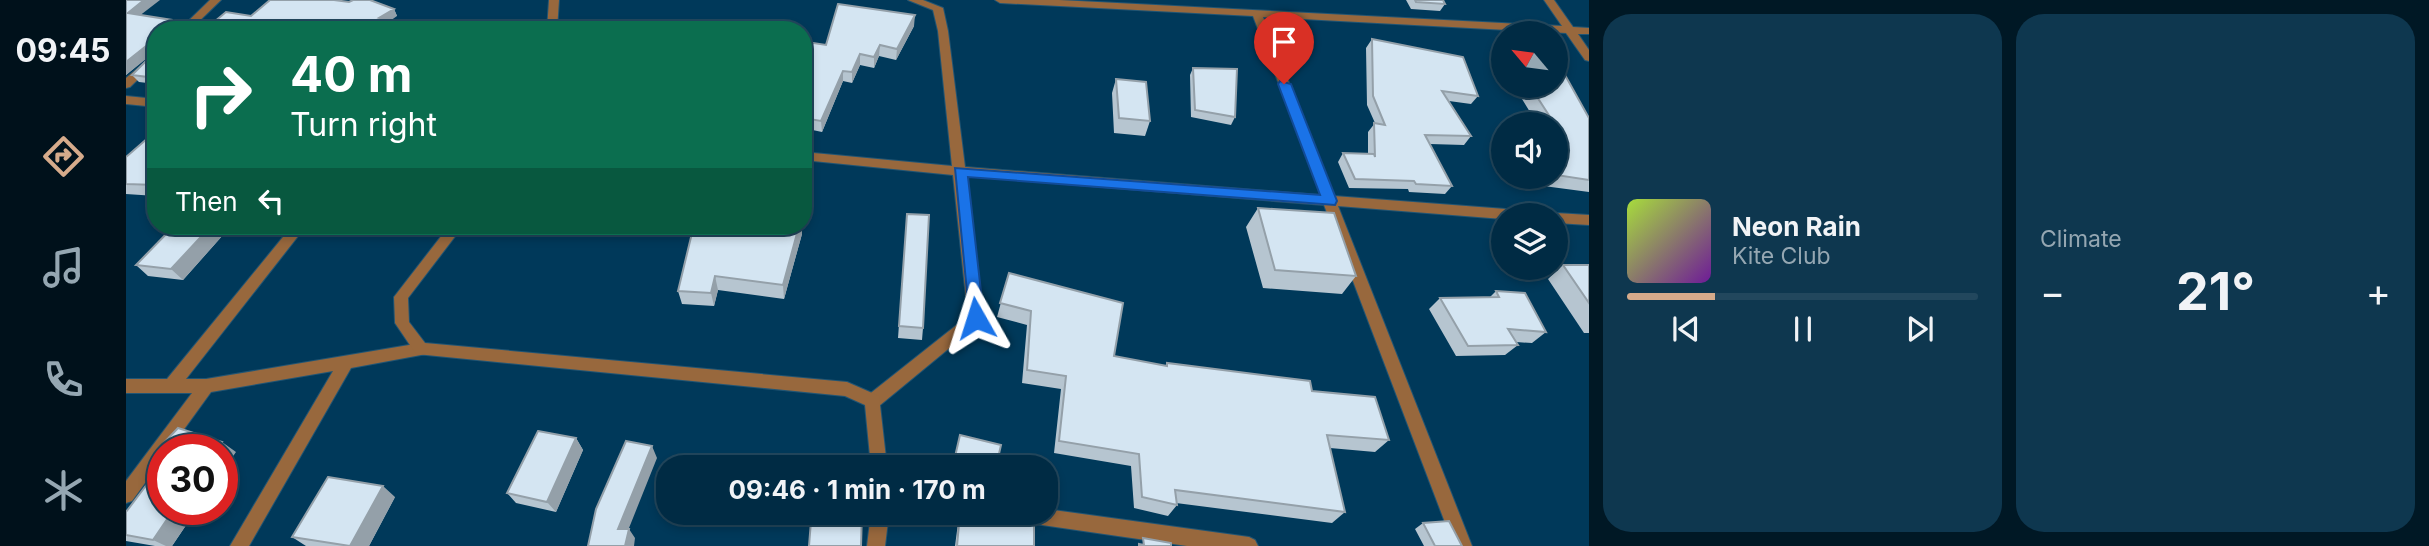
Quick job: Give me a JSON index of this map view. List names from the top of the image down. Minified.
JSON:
{"north":"top left","page":{"tabs":"09:45","tile":"Climate","turn":["40 m","Turn right"],"then":"Then","song":["Neon Rain","Kite Club"],"heat":["−","21°","+"],"limit":"30","trip":"09:46 · 1 min · 170 m"}}
